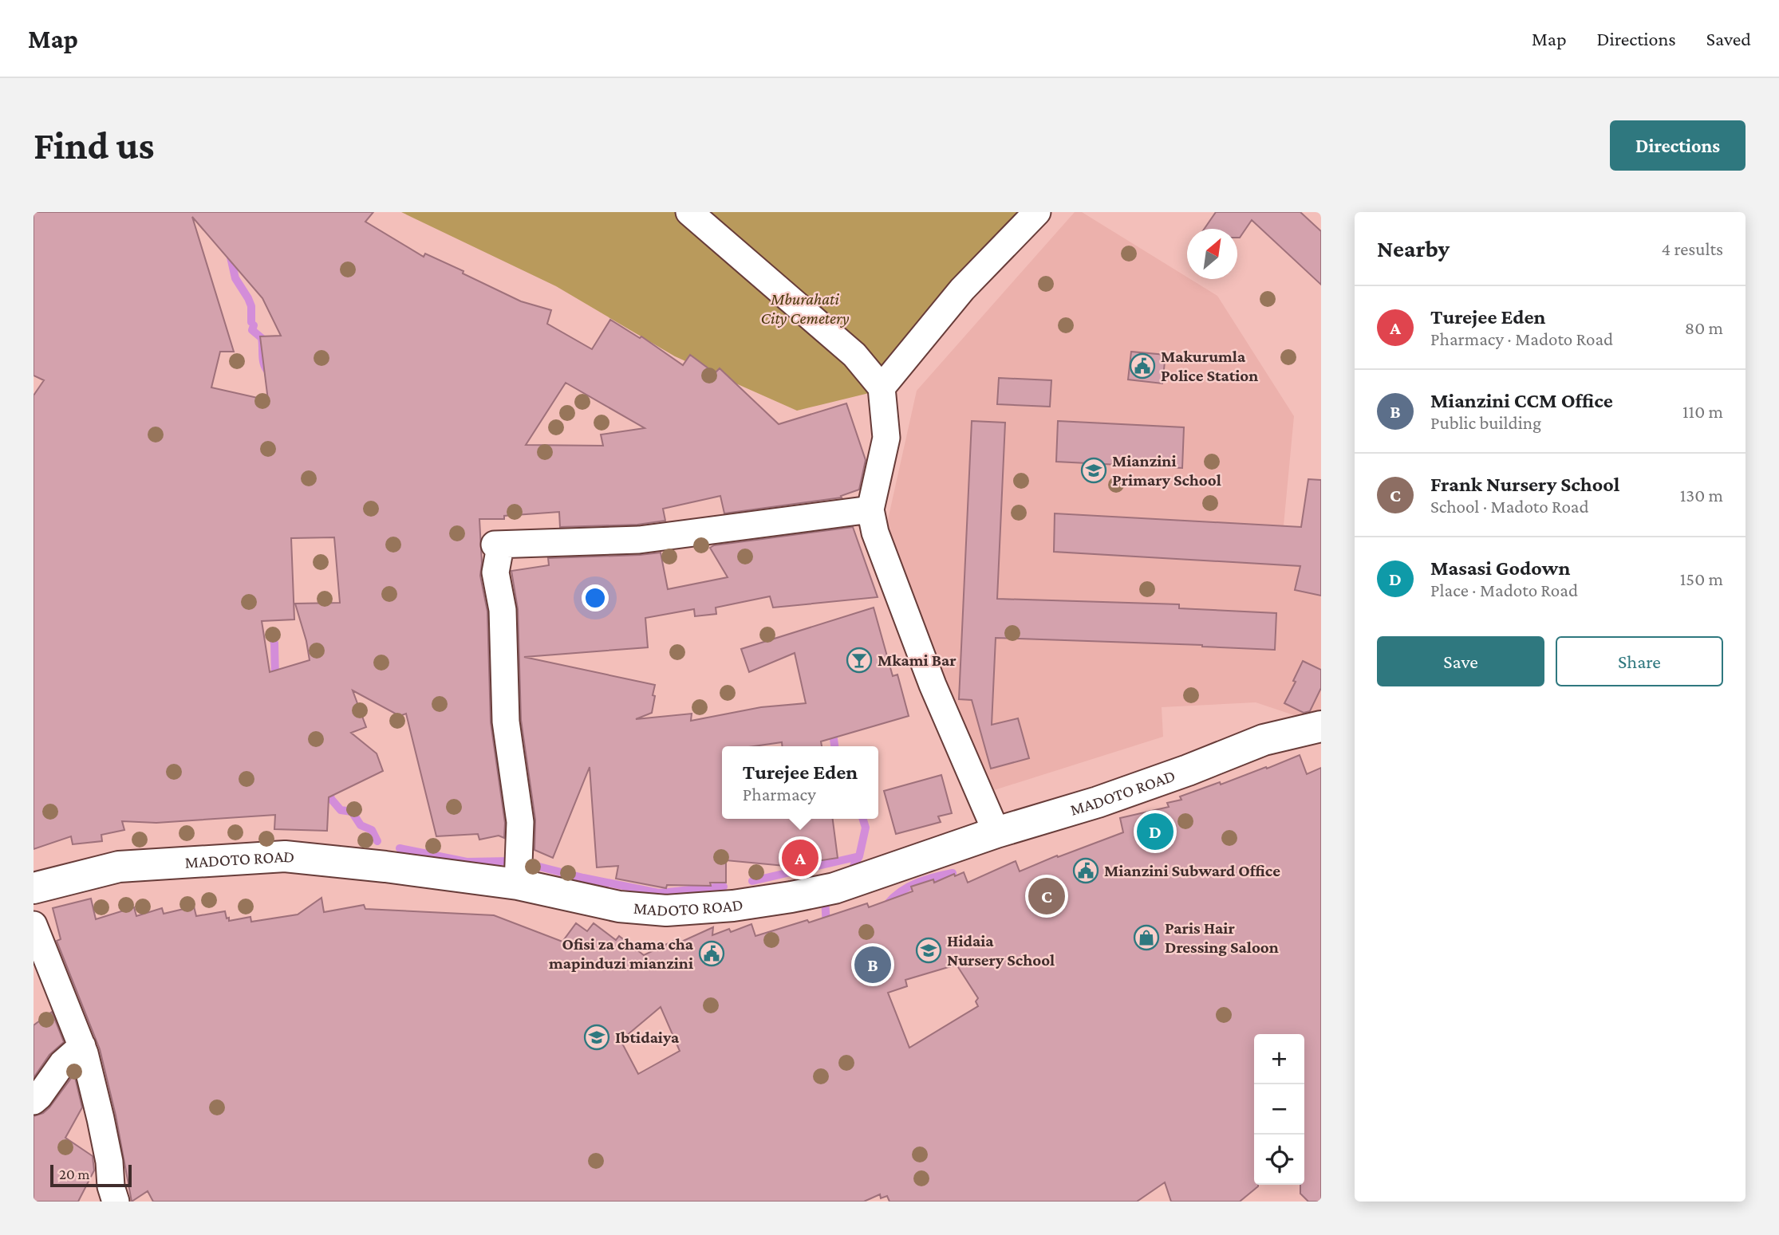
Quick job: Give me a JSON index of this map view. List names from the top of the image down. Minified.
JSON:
{"streets":{"main road":["MADOTO ROAD"]},"parks":["Mburahati City Cemetery"],"places":{"public building":["Makurumla Police Station","Mianzini Subward Office","Ofisi za chama cha mapinduzi mianzini"],"school or university":["Mianzini Primary School","Hidaia Nursery School","Ibtidaiya"],"bar":["Mkami Bar"],"shop":["Paris Hair Dressing Saloon"]},"scale_bar":"20 m","north":"top right","page":{"header":"Map","nav":["Map","Directions","Saved"],"buttons":["Directions",["Save","Share"]],"title":"Find us","heading":["Nearby","4 results"],"list":[{"mark":"A","name":"Turejee Eden","note":"Pharmacy · Madoto Road","value":"80 m"},{"mark":"B","name":"Mianzini CCM Office","note":"Public building","value":"110 m"},{"mark":"C","name":"Frank Nursery School","note":"School · Madoto Road","value":"130 m"},{"mark":"D","name":"Masasi Godown","note":"Place · Madoto Road","value":"150 m"}],"popup":["Turejee Eden","Pharmacy"],"pins":["D","A","C","B"],"map_buttons":["+","−"],"scale":"20 m"}}
